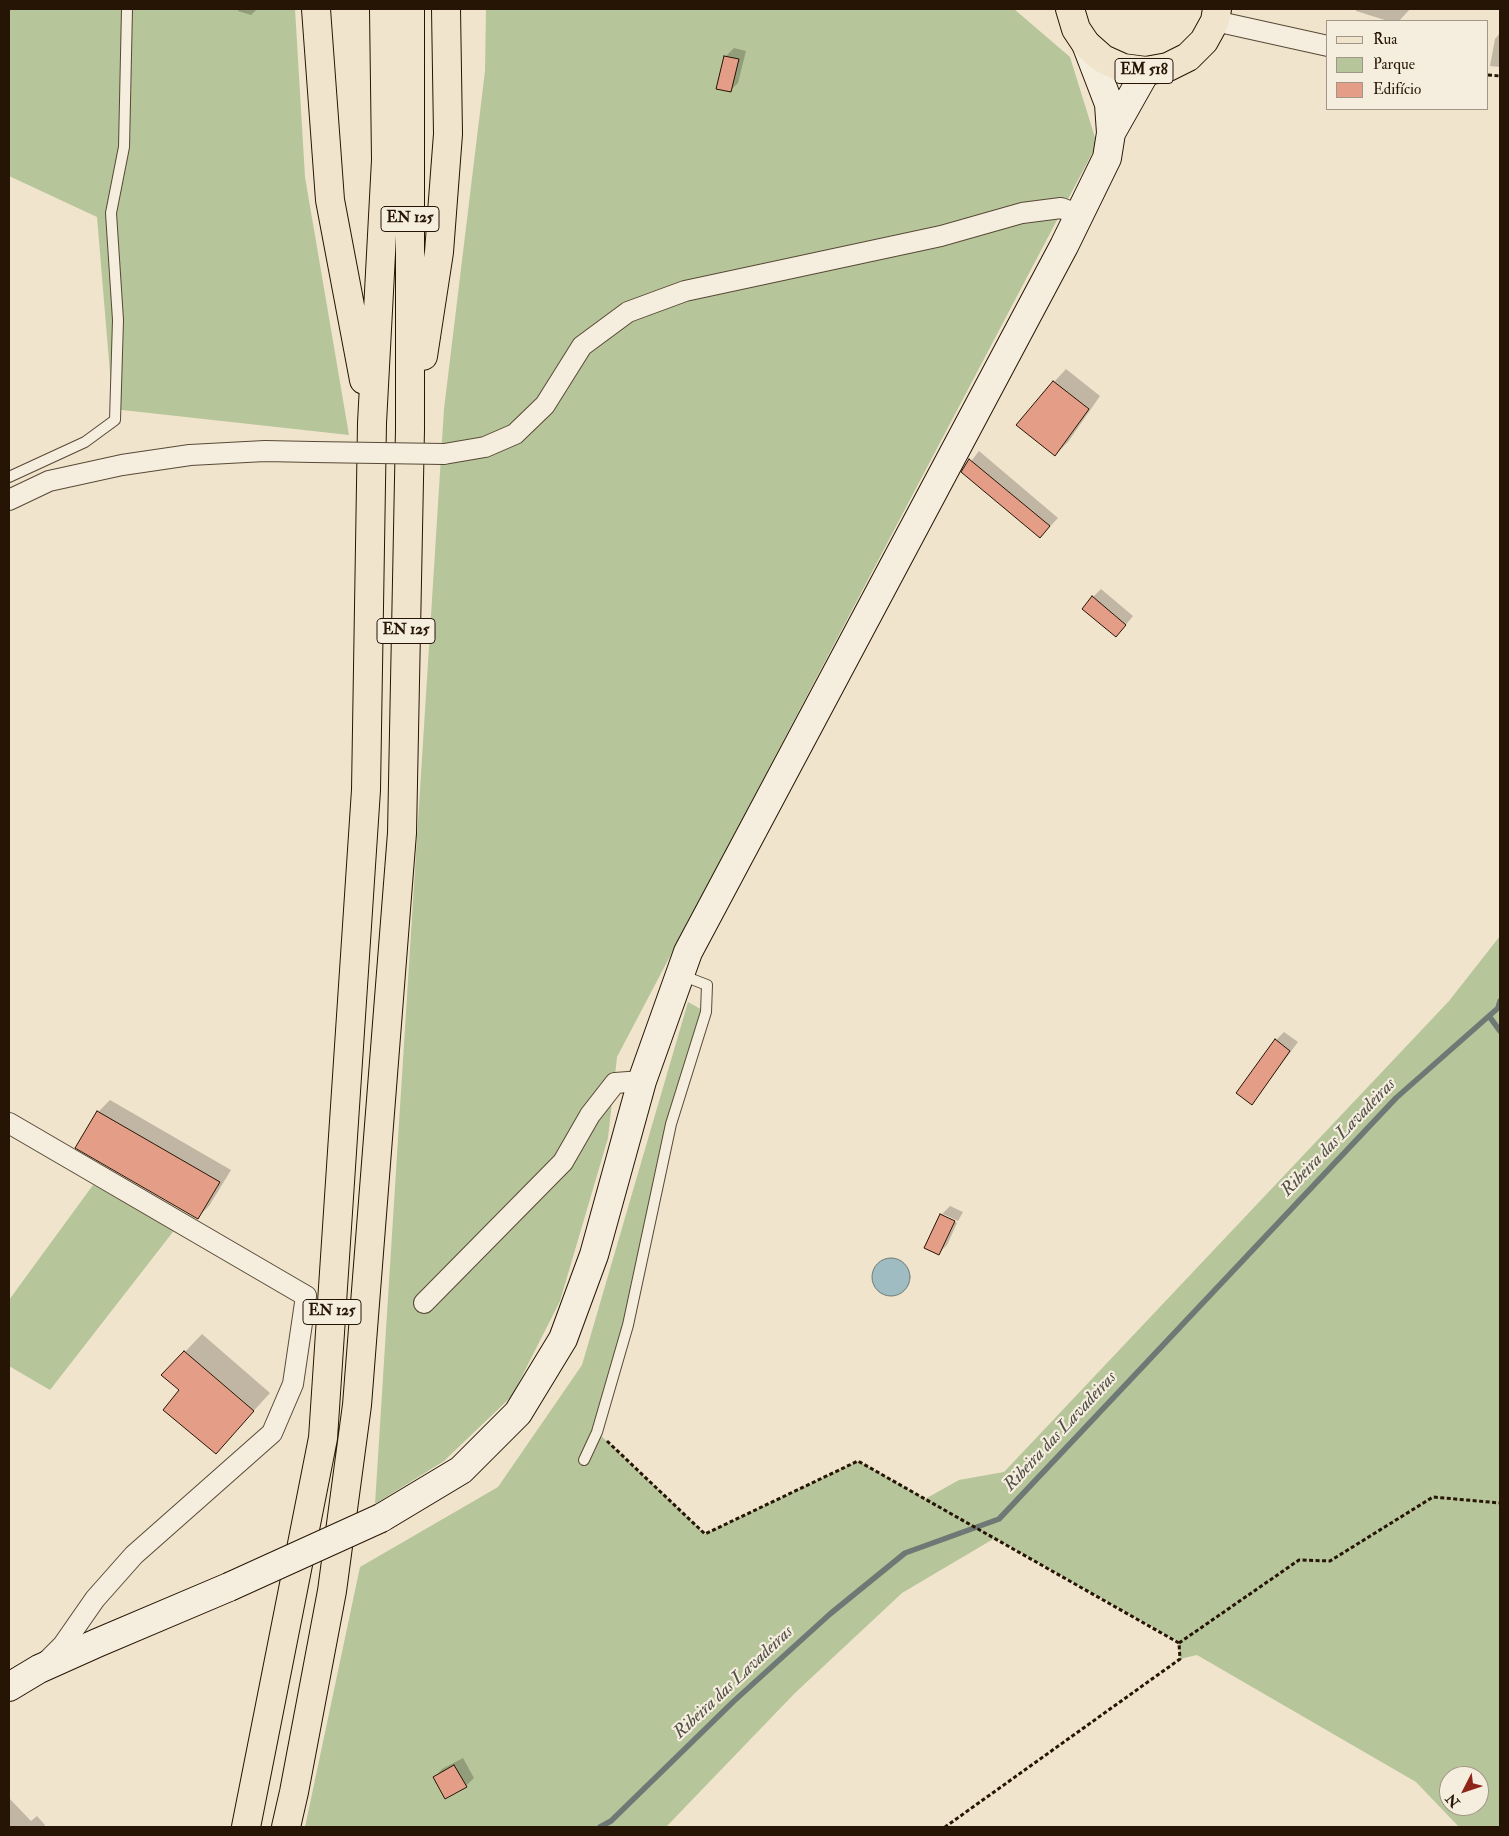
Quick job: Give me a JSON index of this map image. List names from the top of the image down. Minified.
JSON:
{"streets":{"main road":["EM 518","EN 125"]},"water":["Ribeira das Lavadeiras"],"legend":["Rua","Parque","Edifício"],"north":"bottom left"}
